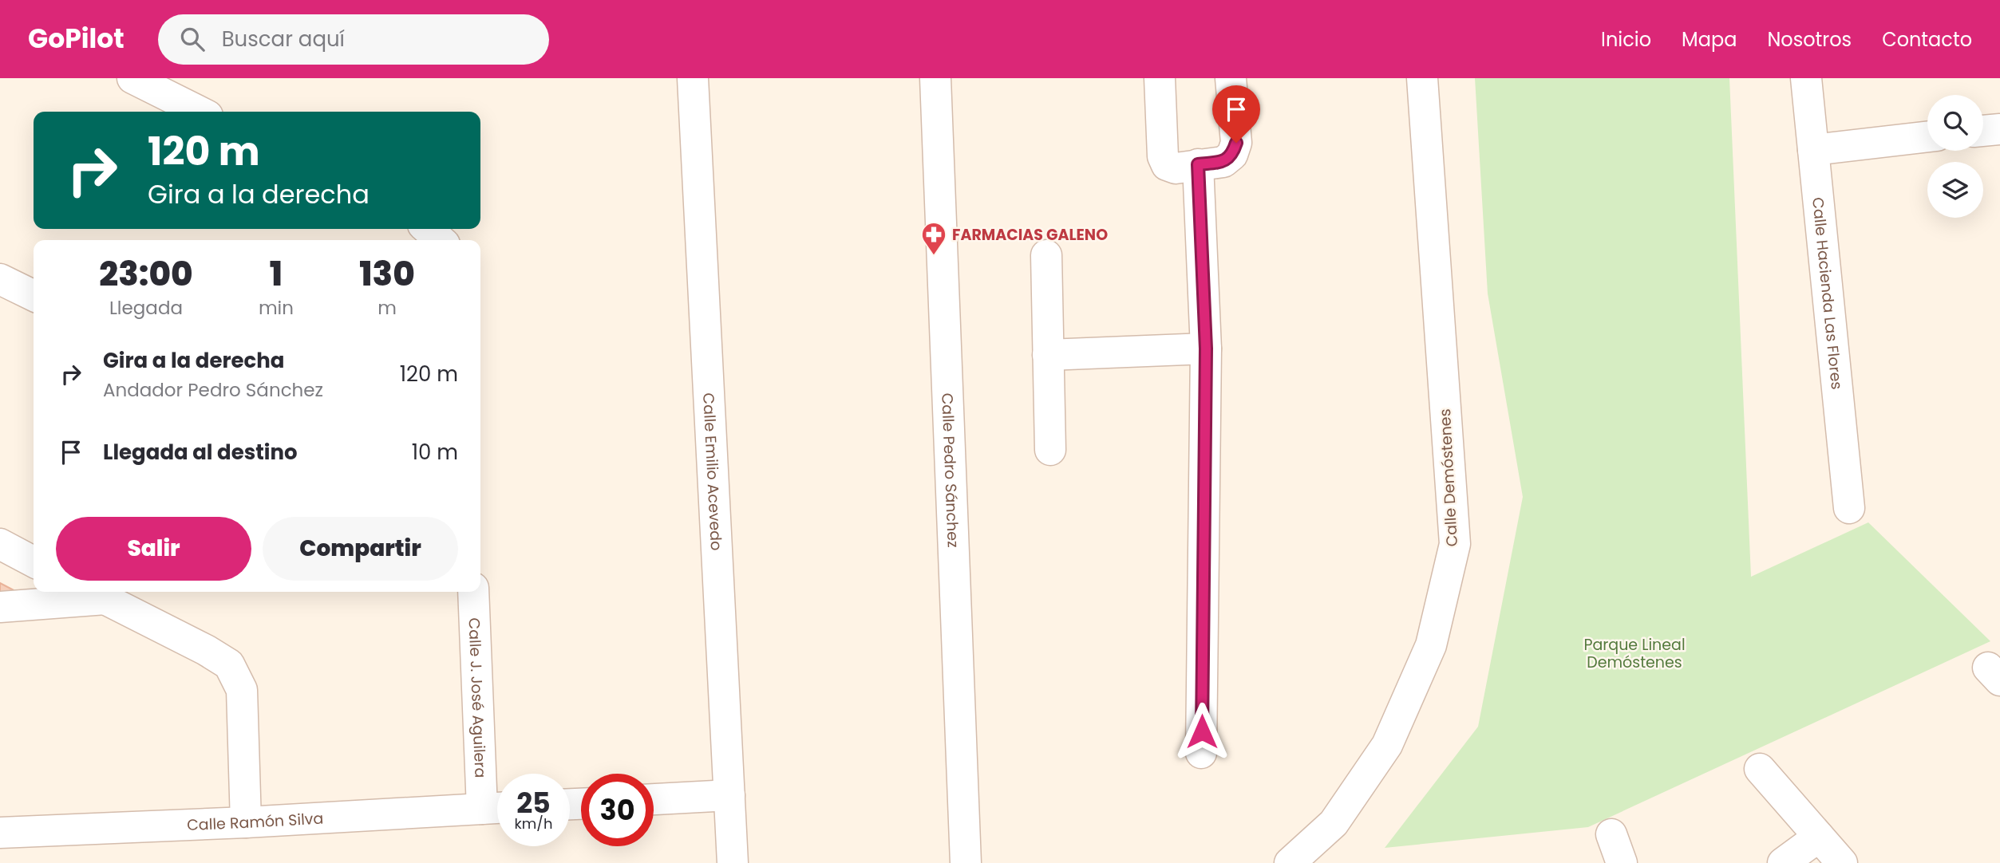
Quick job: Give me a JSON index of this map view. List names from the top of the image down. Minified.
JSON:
{"streets":{"street":["Calle Hacienda Las Flores","Calle Pedro Sánchez","Calle Emilio Acevedo","Calle Demóstenes","Calle J. José Aguilera","Calle Ramón Silva"]},"crossings":[["Calle J. José Aguilera","Calle Ramón Silva"]],"parks":["Parque Lineal Demóstenes"],"places":{"pharmacy":["FARMACIAS GALENO"]},"page":{"header":"GoPilot","search":"Buscar aquí","nav":["Inicio","Mapa","Nosotros","Contacto"],"turn":["120 m","Gira a la derecha"],"eta":["23:00","Llegada","1","min","130","m"],"list":[{"name":"Gira a la derecha","note":"Andador Pedro Sánchez","value":"120 m"},{"name":"Llegada al destino","value":"10 m"}],"buttons":["Salir","Compartir"],"speed":"25 km/h","limit":"30"}}
